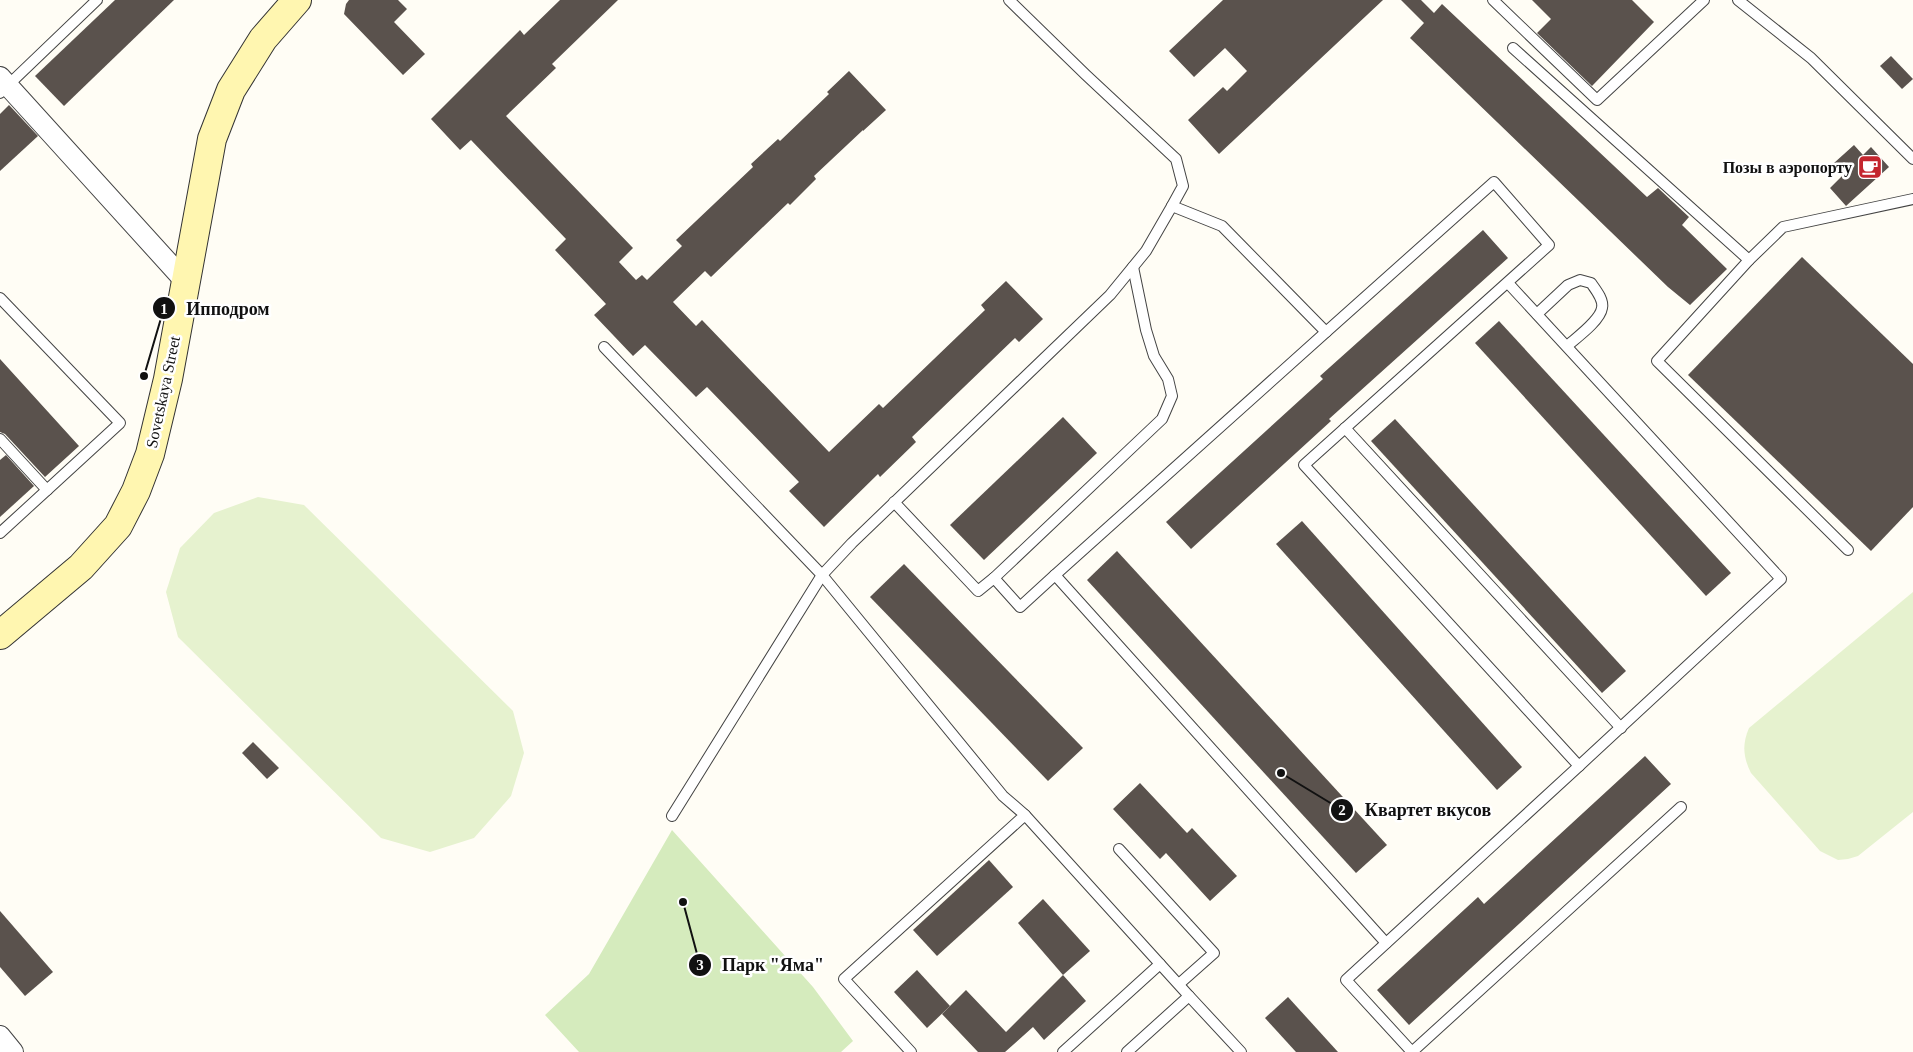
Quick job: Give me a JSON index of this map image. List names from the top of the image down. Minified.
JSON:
{"streets":{"main road":["Sovetskaya Street"]},"places":{"cafe":["Позы в аэропорту"],"other":["Ипподром","Квартет вкусов","Парк \"Яма\""]}}
